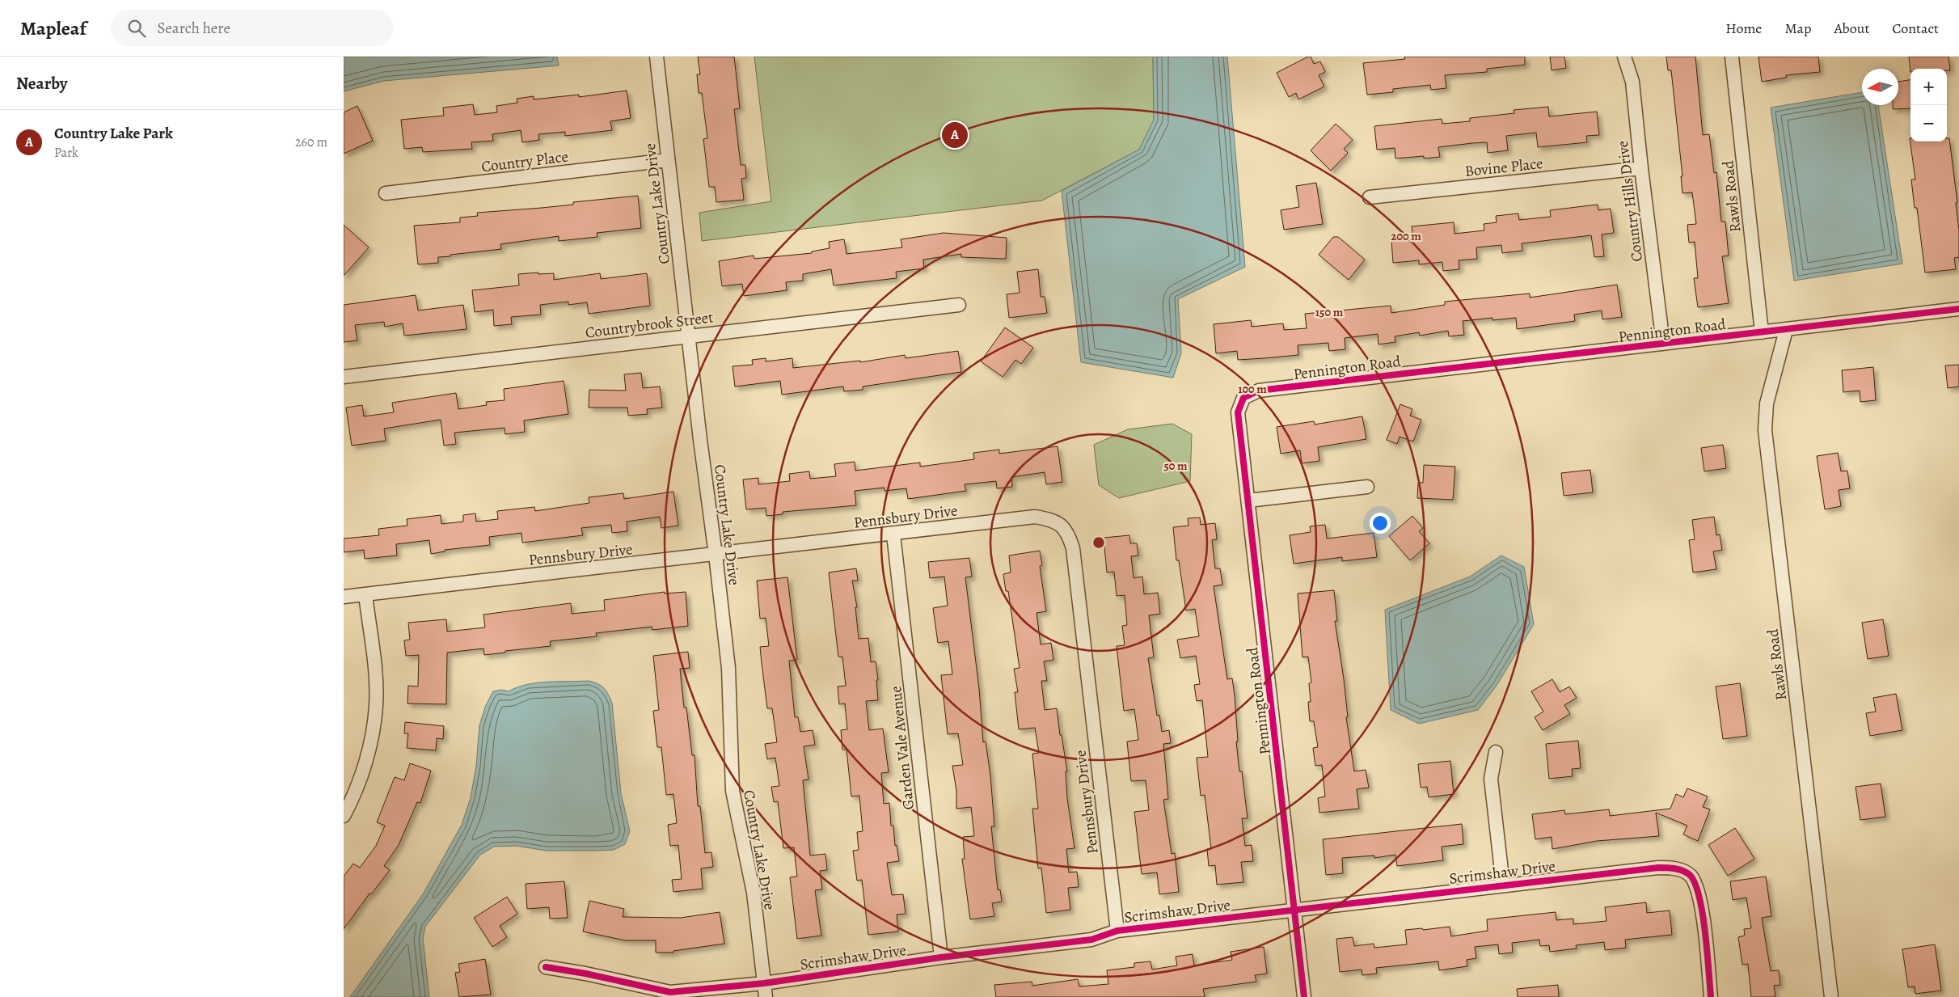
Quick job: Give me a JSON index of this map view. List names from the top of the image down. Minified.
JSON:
{"streets":{"street":["Country Place","Bovine Place","Rawls Road","Country Hills Drive","Country Lake Drive","Countrybrook Street","Pennington Road","Pennsbury Drive","Garden Vale Avenue","Scrimshaw Drive"]},"crossings":[["Country Place","Country Lake Drive"],["Bovine Place","Country Hills Drive"],["Rawls Road","Pennington Road"],["Country Hills Drive","Pennington Road"],["Country Lake Drive","Countrybrook Street"],["Country Lake Drive","Pennsbury Drive"],["Country Lake Drive","Scrimshaw Drive"],["Pennington Road","Scrimshaw Drive"],["Pennsbury Drive","Garden Vale Avenue"],["Pennsbury Drive","Scrimshaw Drive"],["Garden Vale Avenue","Scrimshaw Drive"]],"north":"left","page":{"header":"Mapleaf","search":"Search here","nav":["Home","Map","About","Contact"],"heading":"Nearby","map_buttons":["+","−"],"list":[{"mark":"A","name":"Country Lake Park","note":"Park","value":"260 m"}],"pins":"A"},"rings":["200 m","150 m","100 m","50 m"]}
